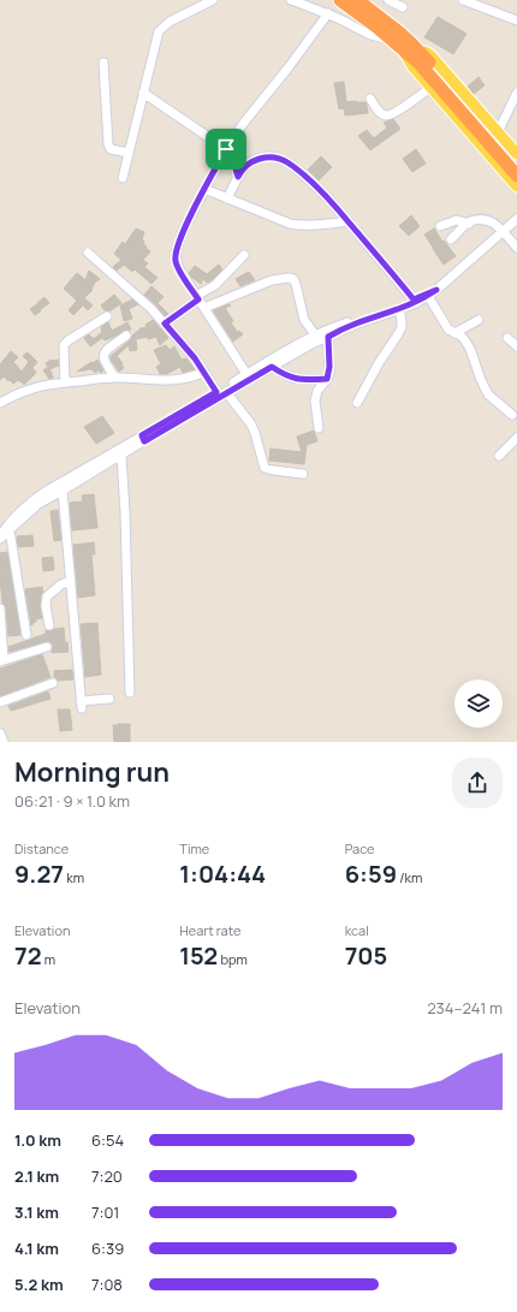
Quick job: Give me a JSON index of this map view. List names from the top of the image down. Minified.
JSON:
{"page":{"heading":["Morning run","06:21 · 9 × 1.0 km"],"stats":[["Distance","9.27 km"],["Time","1:04:44"],["Pace","6:59 /km"],["Elevation","72 m"],["Heart rate","152 bpm"],["kcal","705"]],"chart":["Elevation","234–241 m"],"list":[{"name":"1.0 km","note":"6:54"},{"name":"2.1 km","note":"7:20"},{"name":"3.1 km","note":"7:01"},{"name":"4.1 km","note":"6:39"},{"name":"5.2 km","note":"7:08"}]}}
